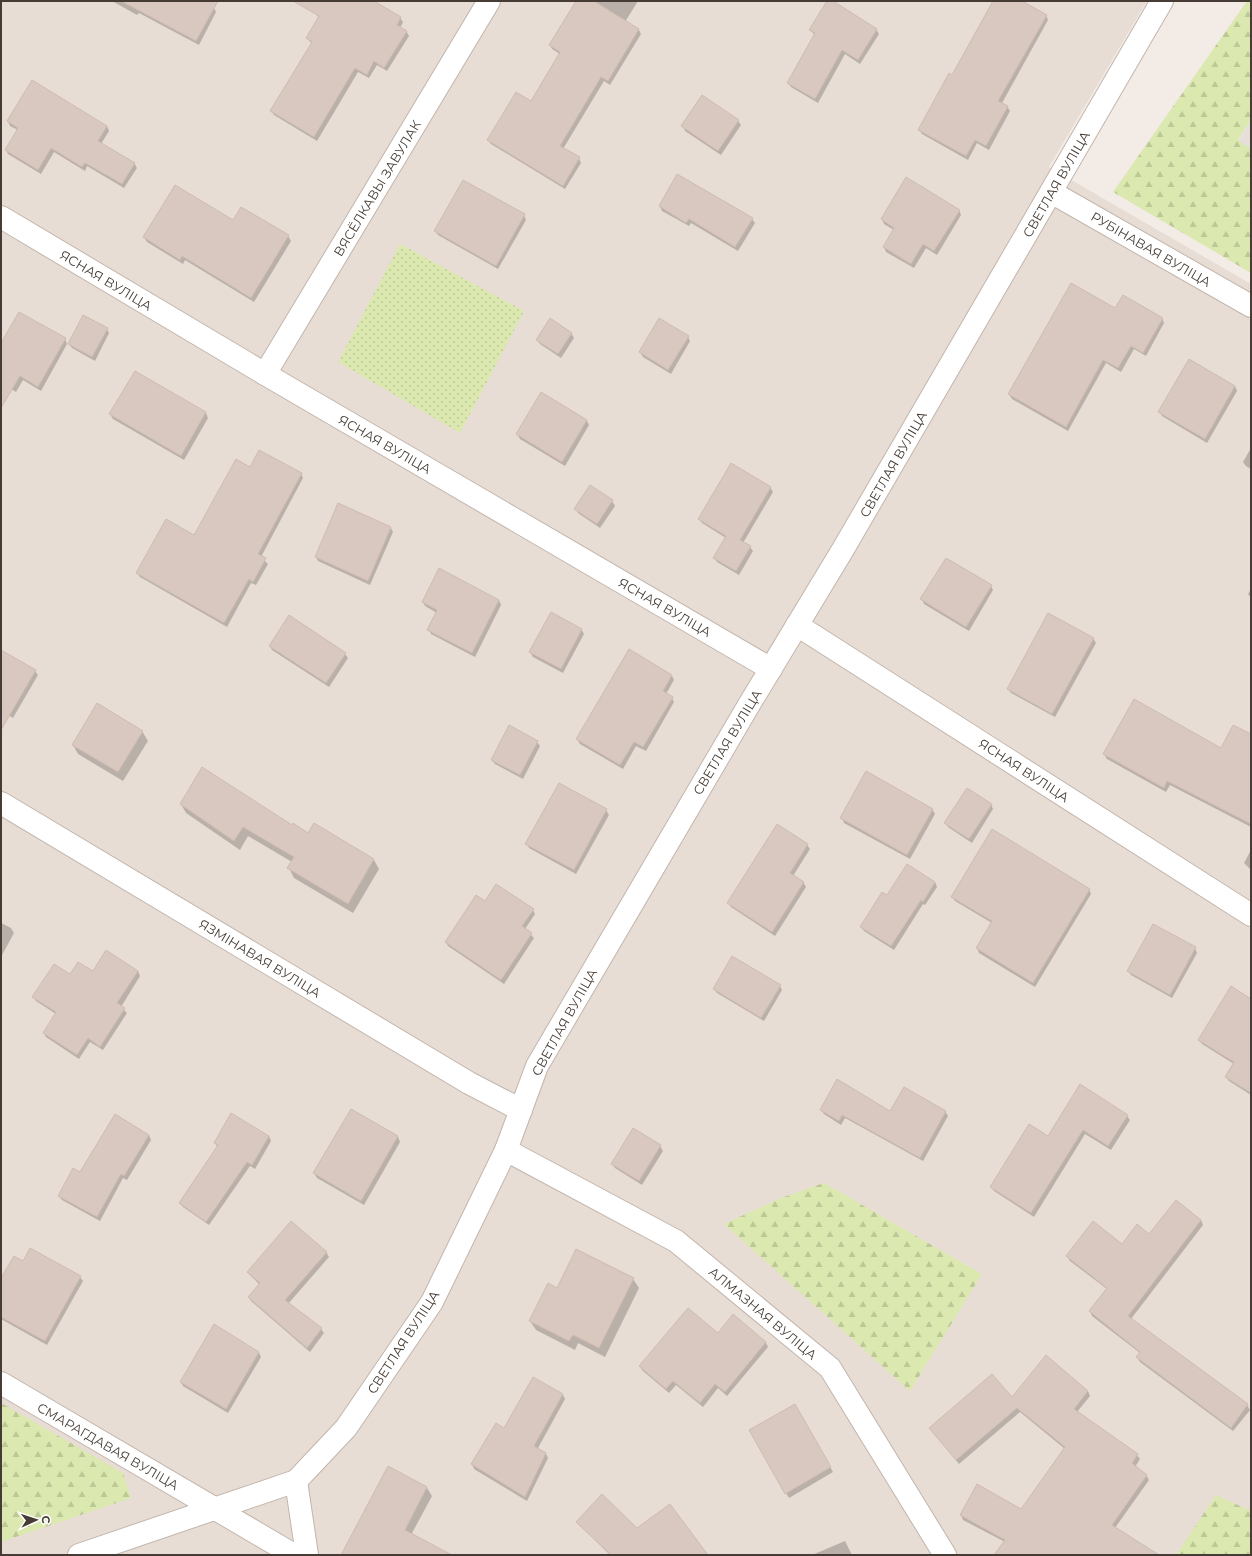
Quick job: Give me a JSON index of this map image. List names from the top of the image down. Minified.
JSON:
{"streets":{"street":["СВЕТЛАЯ ВУЛІЦА","ВЯСЁЛКАВЫ ЗАВУЛАК","РУБІНАВАЯ ВУЛІЦА","ЯСНАЯ ВУЛІЦА","ЯЗМІНАВАЯ ВУЛІЦА","АЛМАЗНАЯ ВУЛІЦА","СМАРАГДАВАЯ ВУЛІЦА"]},"crossings":[["СВЕТЛАЯ ВУЛІЦА","РУБІНАВАЯ ВУЛІЦА"],["СВЕТЛАЯ ВУЛІЦА","ЯСНАЯ ВУЛІЦА"],["СВЕТЛАЯ ВУЛІЦА","ЯЗМІНАВАЯ ВУЛІЦА"],["СВЕТЛАЯ ВУЛІЦА","АЛМАЗНАЯ ВУЛІЦА"],["СВЕТЛАЯ ВУЛІЦА","СМАРАГДАВАЯ ВУЛІЦА"],["ВЯСЁЛКАВЫ ЗАВУЛАК","ЯСНАЯ ВУЛІЦА"]],"north":"right"}
